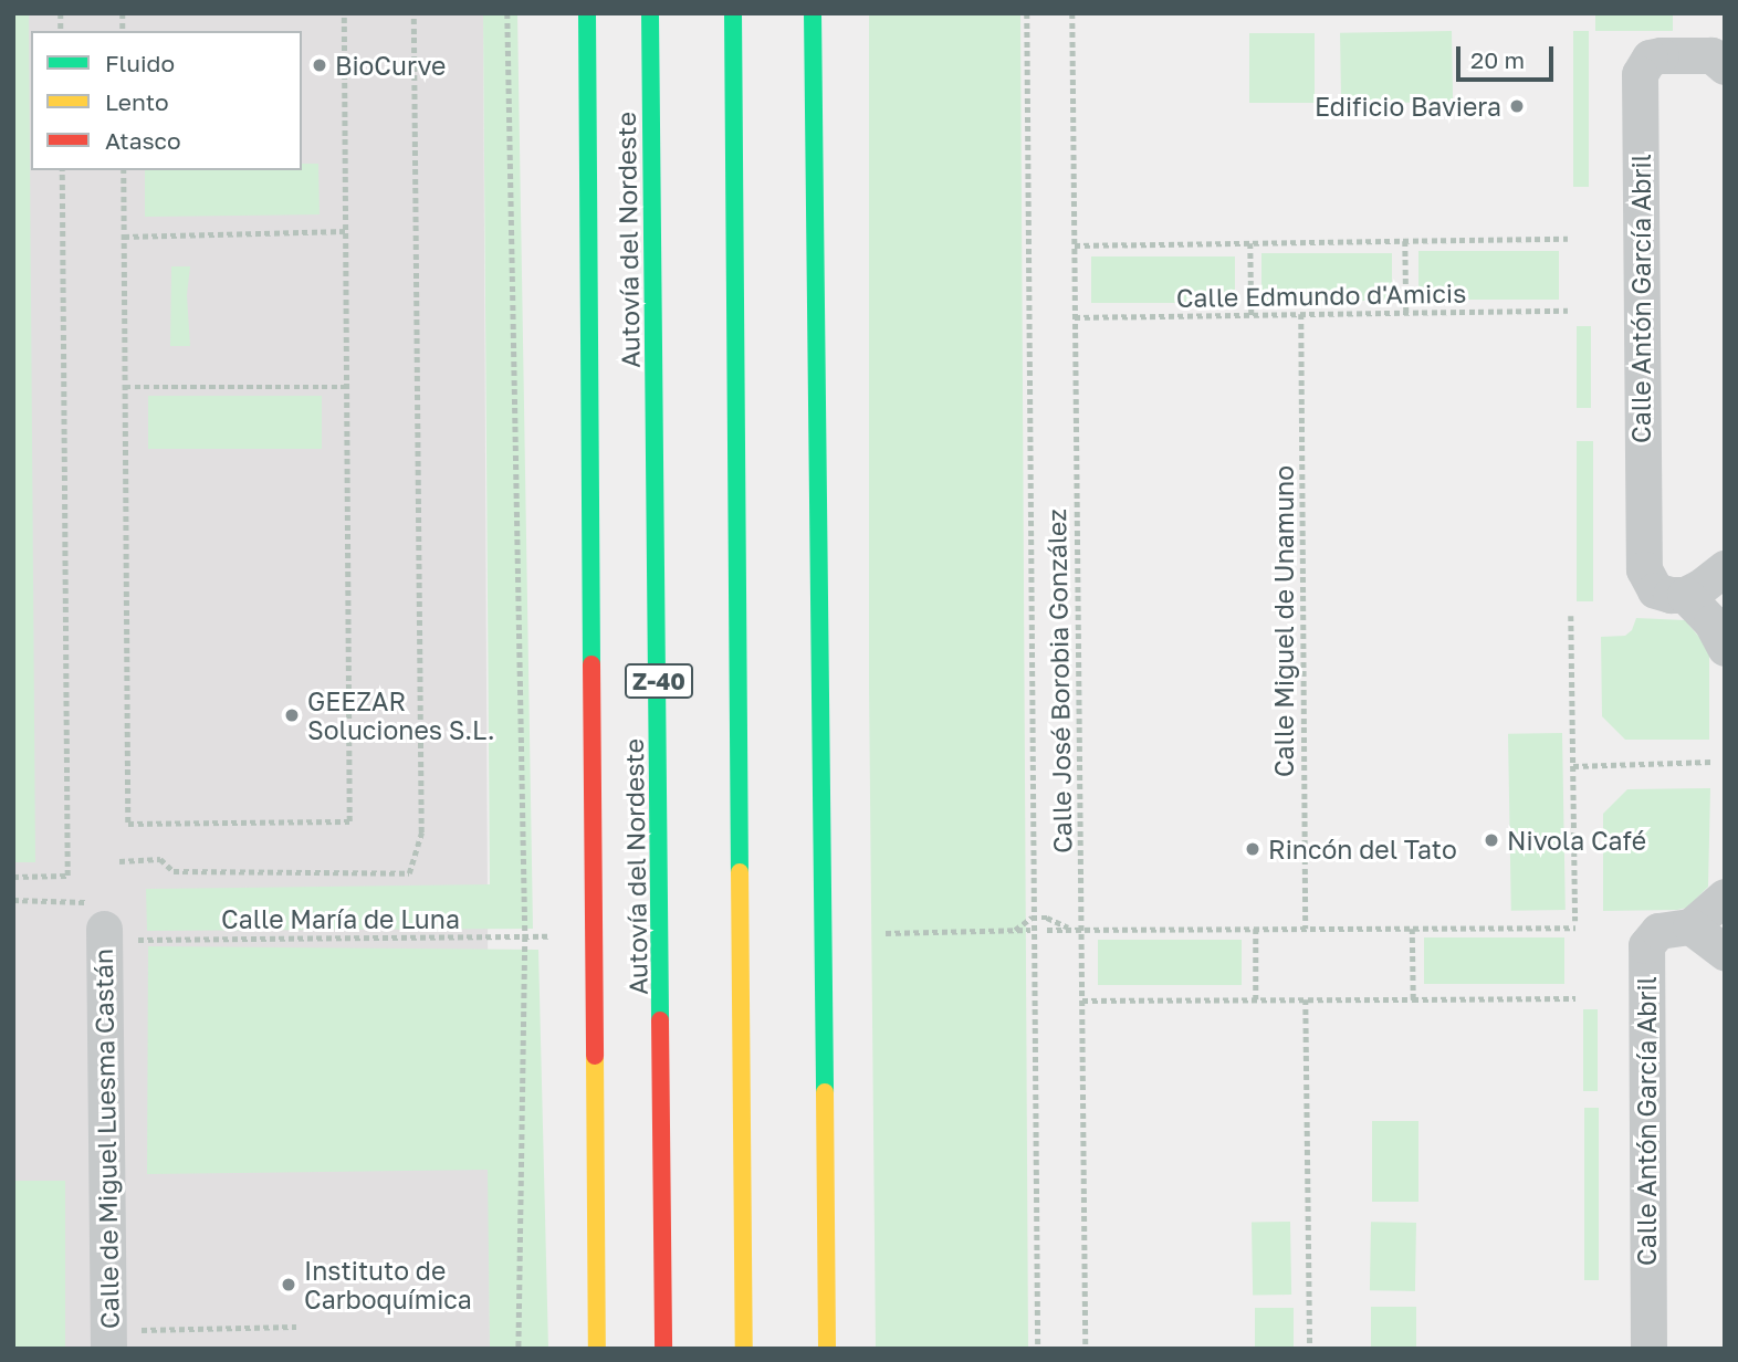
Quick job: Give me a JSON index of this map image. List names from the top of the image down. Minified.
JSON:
{"streets":{"highway":["Autovía del Nordeste","Z-40"],"street":["Calle Antón García Abril","Calle de Miguel Luesma Castán"],"path":["Calle Edmundo d'Amicis","Calle Miguel de Unamuno","Calle José Borobia González","Calle María de Luna"]},"crossings":[["Calle Edmundo d'Amicis","Calle Miguel de Unamuno"],["Calle Edmundo d'Amicis","Calle José Borobia González"],["Calle María de Luna","Calle de Miguel Luesma Castán"]],"places":["BioCurve","Edificio Baviera","GEEZAR Soluciones S.L.","Nivola Café","Rincón del Tato","Instituto de Carboquímica"],"legend":["Fluido","Lento","Atasco"],"scale_bar":"20 m"}
